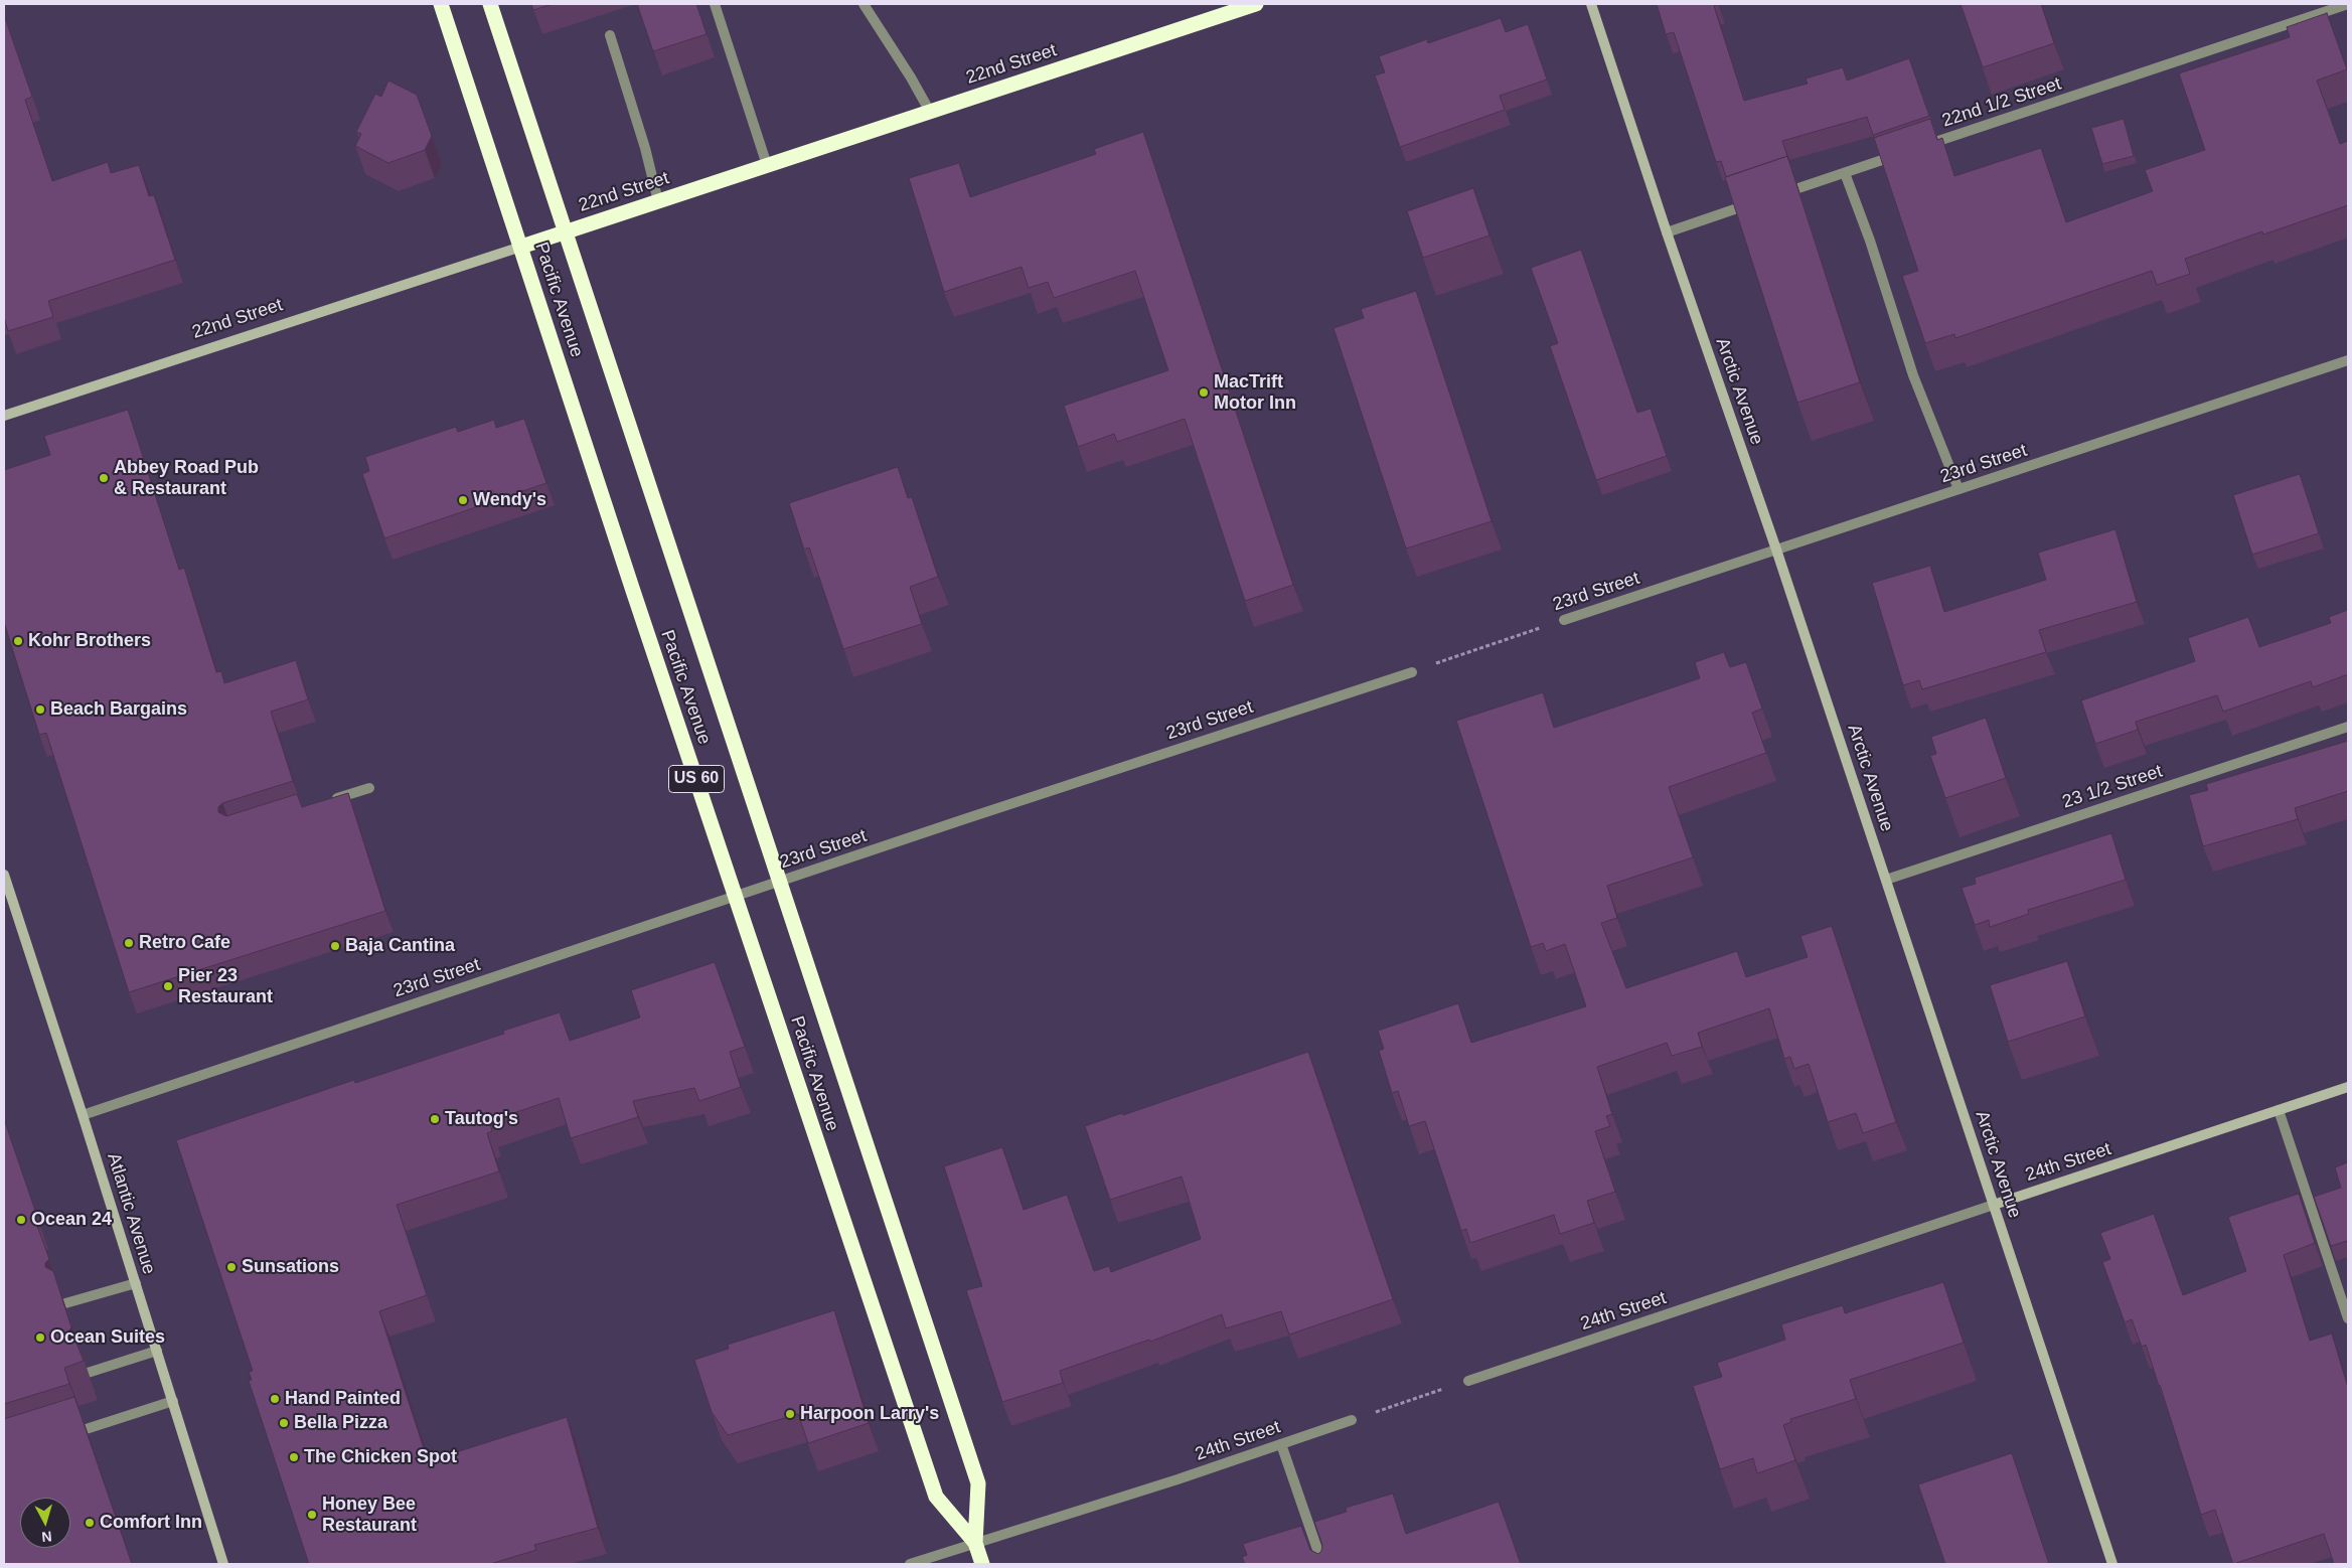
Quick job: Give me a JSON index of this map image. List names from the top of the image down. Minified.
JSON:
{"streets":{"highway":["22nd Street","Pacific Avenue","US 60"],"street":["22nd 1/2 Street","Arctic Avenue","23rd Street","23 1/2 Street","24th Street","Atlantic Avenue"]},"crossings":[["22nd Street","Pacific Avenue"],["Pacific Avenue","23rd Street"],["Pacific Avenue","24th Street"],["Arctic Avenue","23rd Street"],["Arctic Avenue","23 1/2 Street"],["Arctic Avenue","24th Street"],["23rd Street","Atlantic Avenue"]],"places":["MacTrift Motor Inn","Abbey Road Pub & Restaurant","Wendy's","Kohr Brothers","Beach Bargains","Retro Cafe","Baja Cantina","Pier 23 Restaurant","Tautog's","Ocean 24","Sunsations","Ocean Suites","Hand Painted","Harpoon Larry's","Bella Pizza","The Chicken Spot","Honey Bee Restaurant","Comfort Inn"],"north":"bottom"}
